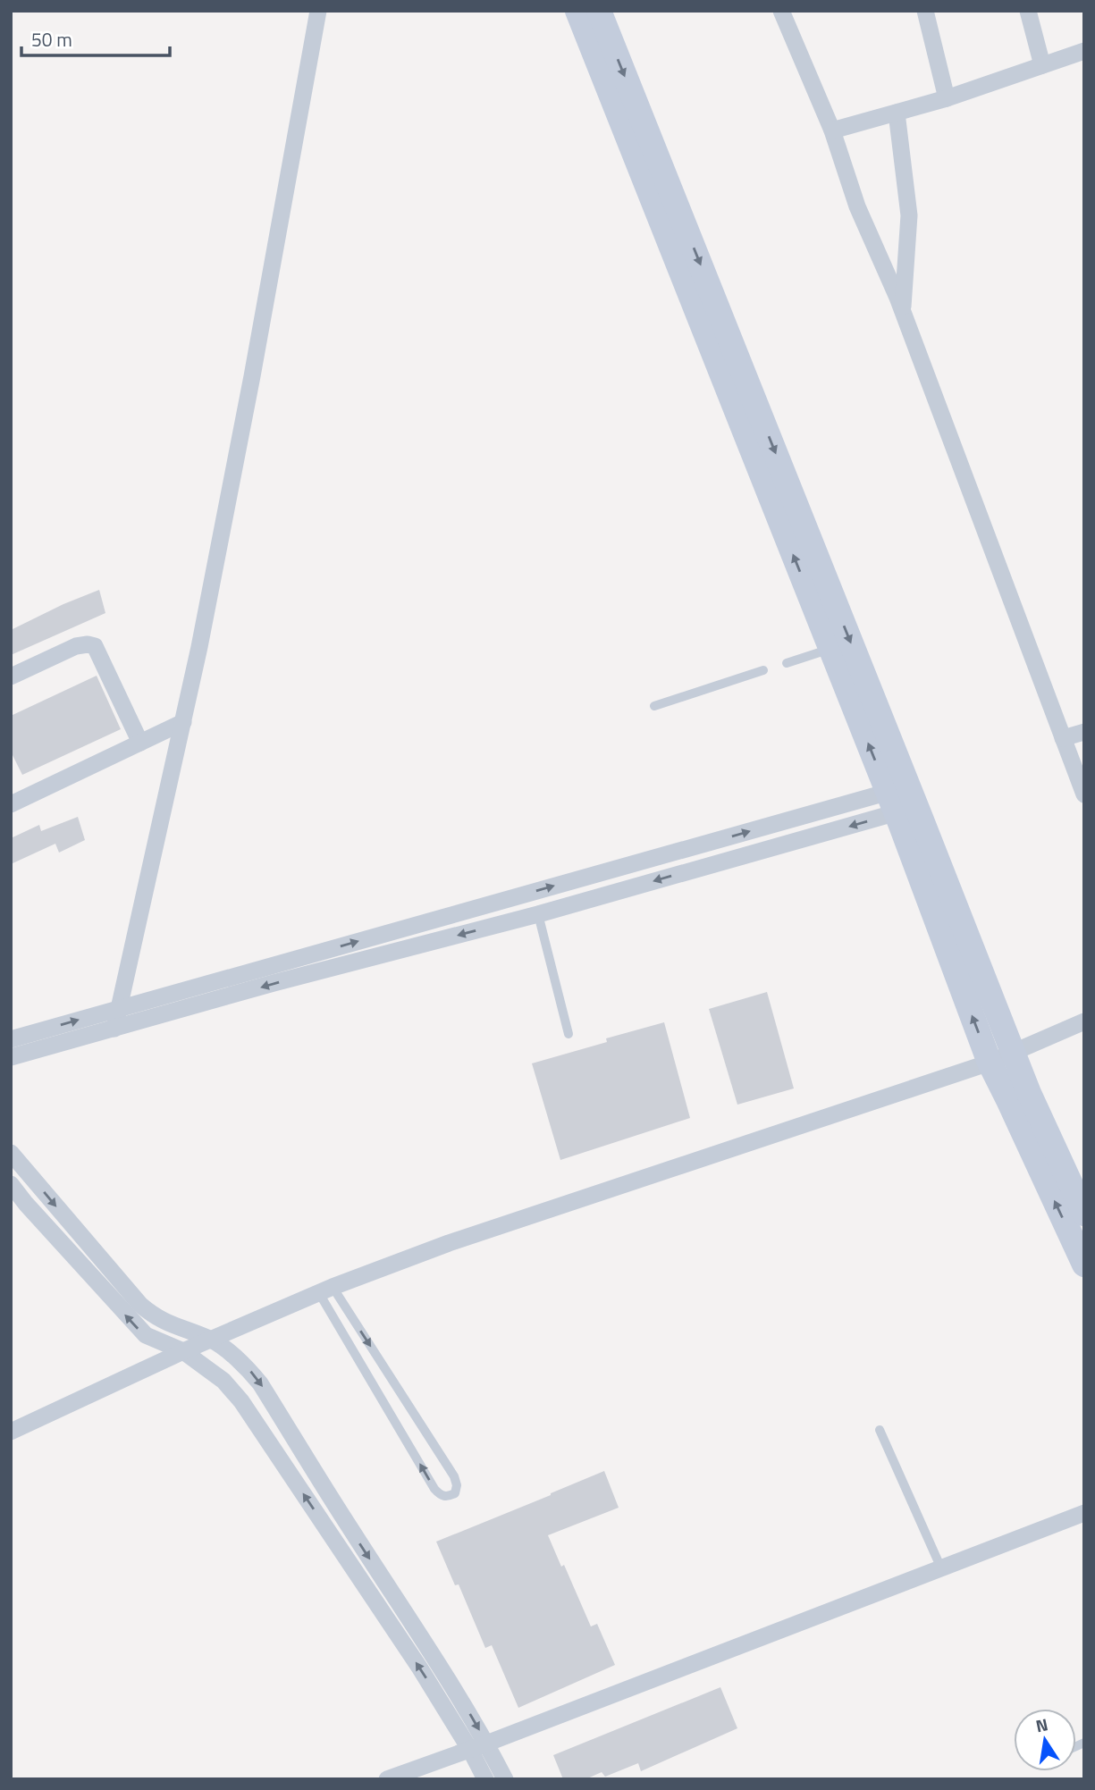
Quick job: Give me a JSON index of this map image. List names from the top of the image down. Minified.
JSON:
{"scale_bar":"50 m","north":"top"}
